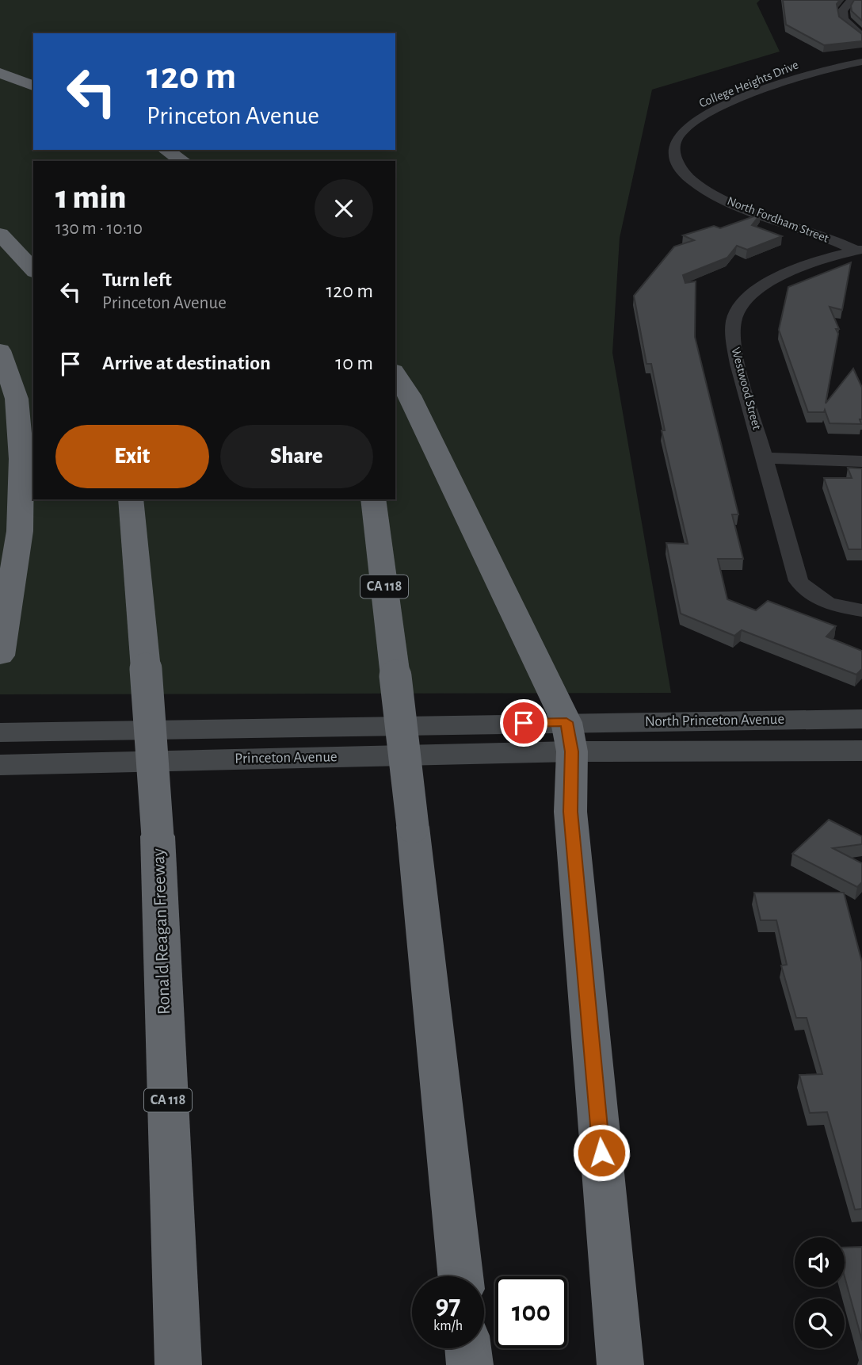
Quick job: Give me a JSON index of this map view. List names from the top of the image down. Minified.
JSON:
{"streets":{"highway":["CA 118","Ronald Reagan Freeway"],"street":["College Heights Drive","North Fordham Street","Westwood Street","North Princeton Avenue","Princeton Avenue"]},"crossings":[["College Heights Drive","North Fordham Street"],["North Fordham Street","Westwood Street"],["North Princeton Avenue","Princeton Avenue"]],"page":{"turn":["120 m","Princeton Avenue"],"heading":["1 min","130 m · 10:10"],"list":[{"name":"Turn left","note":"Princeton Avenue","value":"120 m"},{"name":"Arrive at destination","value":"10 m"}],"buttons":["Exit","Share"],"speed":"97 km/h","limit":"100"}}
